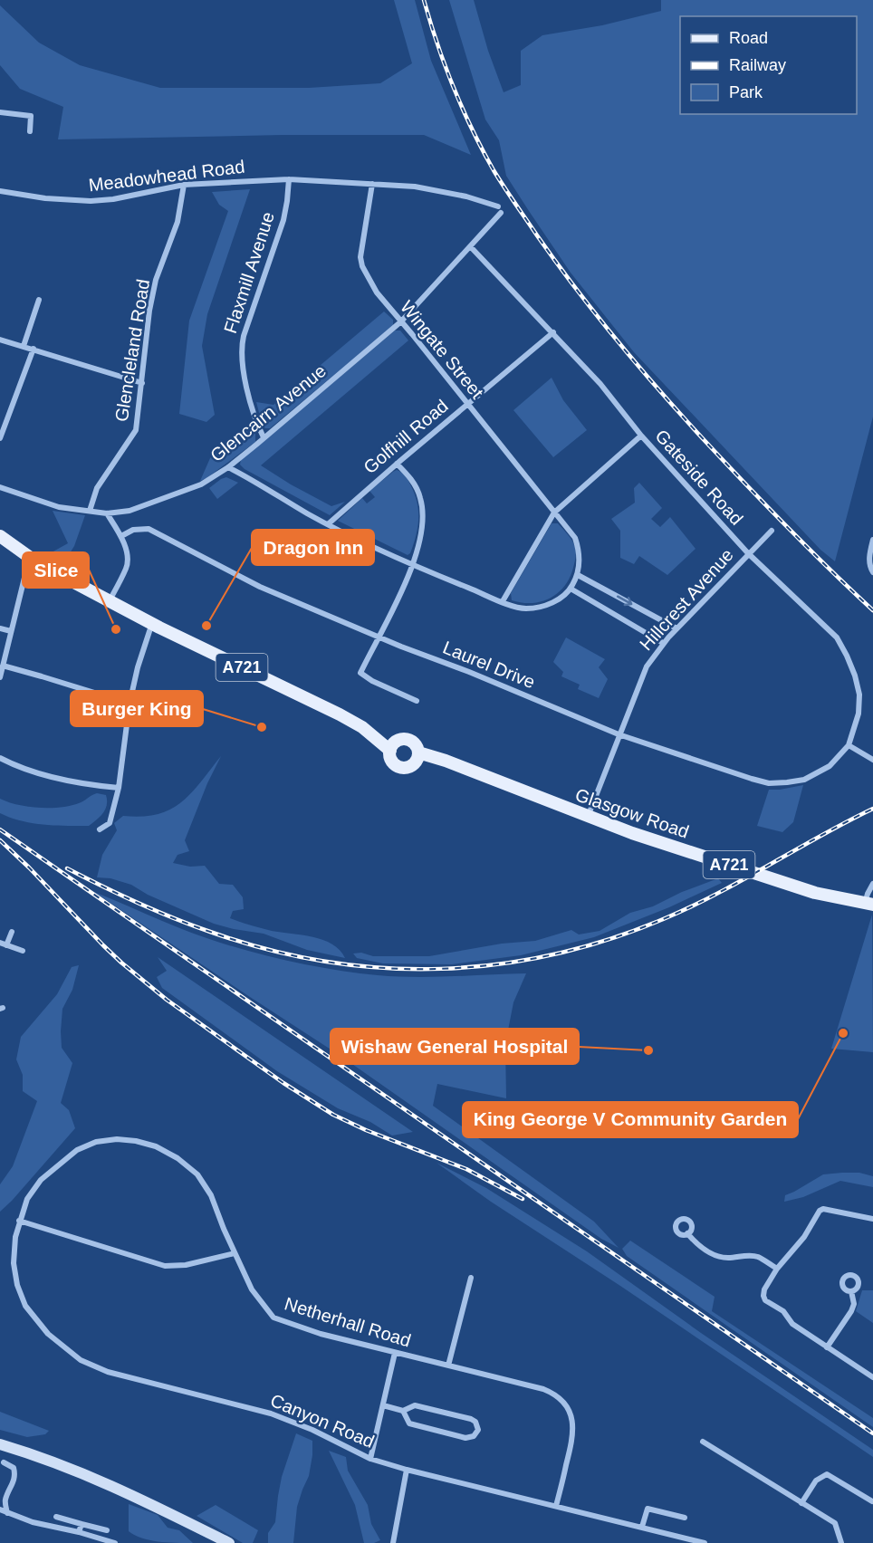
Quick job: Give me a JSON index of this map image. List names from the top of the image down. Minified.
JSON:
{"streets":{"main road":["A721","Glasgow Road"],"street":["Meadowhead Road","Flaxmill Avenue","Wingate Street","Glencleland Road","Glencairn Avenue","Golfhill Road","Gateside Road","Hillcrest Avenue","Laurel Drive","Netherhall Road","Canyon Road"]},"crossings":[["Meadowhead Road","Flaxmill Avenue"],["Meadowhead Road","Wingate Street"],["Meadowhead Road","Glencleland Road"],["Flaxmill Avenue","Glencairn Avenue"],["Wingate Street","Glencairn Avenue"],["Wingate Street","Golfhill Road"],["Glencleland Road","Glencairn Avenue"],["Glencairn Avenue","Gateside Road"],["Golfhill Road","Gateside Road"],["Gateside Road","Hillcrest Avenue"],["Gateside Road","Laurel Drive"],["Hillcrest Avenue","Laurel Drive"],["Hillcrest Avenue","Glasgow Road"],["A721","Glasgow Road"],["Netherhall Road","Canyon Road"]],"places":["Dragon Inn","Slice","Burger King","King George V Community Garden","Wishaw General Hospital"],"legend":["Road","Railway","Park"]}
